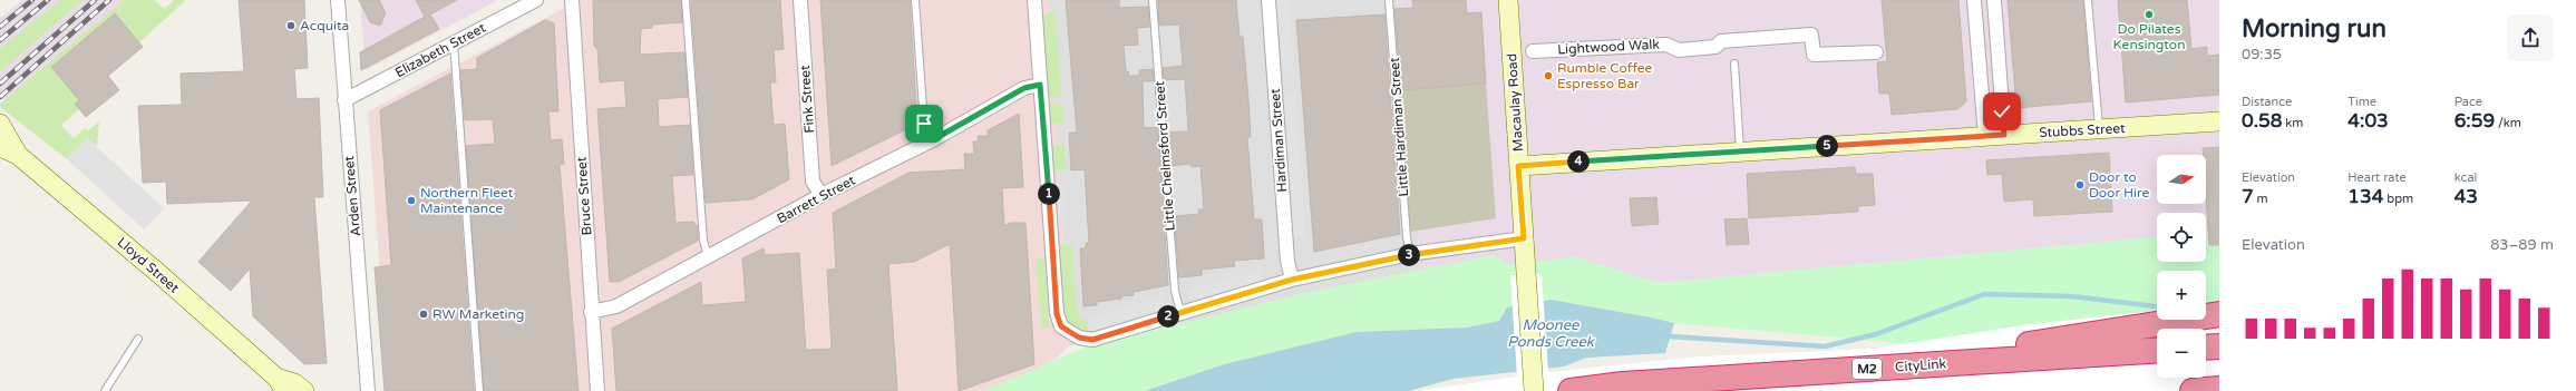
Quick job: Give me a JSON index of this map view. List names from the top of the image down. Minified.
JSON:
{"streets":{"highway":["CityLink","M2"],"street":["Lightwood Walk","Elizabeth Street","Fink Street","Macaulay Road","Stubbs Street","Hardiman Street","Arden Street","Bruce Street","Barrett Street","Lloyd Street"],"lane":["Little Hardiman Street","Little Chelmsford Street"]},"crossings":[["Elizabeth Street","Arden Street"],["Fink Street","Barrett Street"],["Macaulay Road","Stubbs Street"],["Bruce Street","Barrett Street"]],"water":["Moonee Ponds Creek"],"places":["Do Pilates Kensington","Acquita","Rumble Coffee Espresso Bar","Door to Door Hire","Northern Fleet Maintenance","RW Marketing"],"north":"right","page":{"heading":["Morning run","09:35"],"stats":[["Distance","0.58 km"],["Time","4:03"],["Pace","6:59 /km"],["Elevation","7 m"],["Heart rate","134 bpm"],["kcal","43"]],"pins":["5","4","1","3","2"],"map_buttons":["+","−"],"chart":["Elevation","83–89 m"]}}
